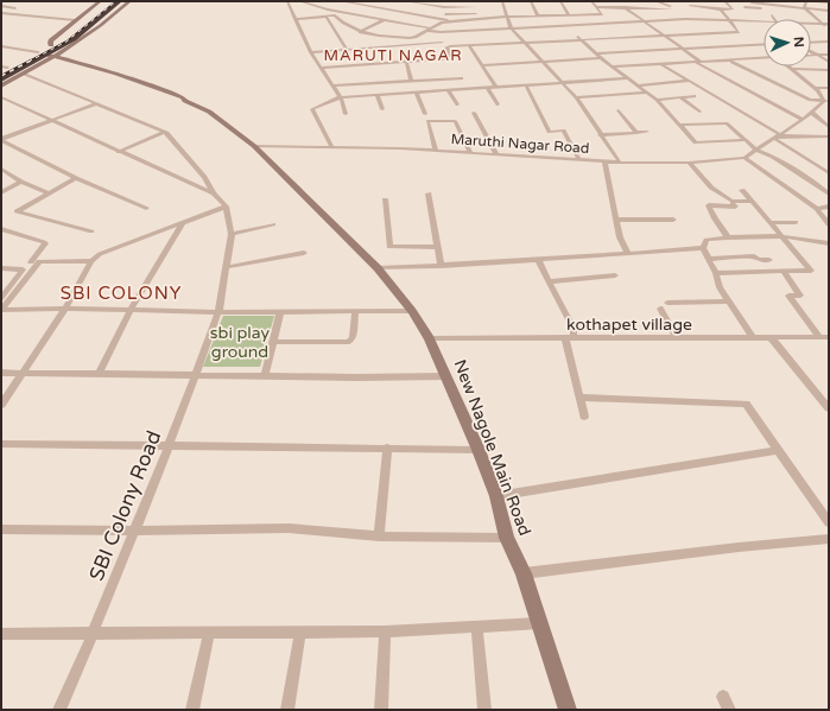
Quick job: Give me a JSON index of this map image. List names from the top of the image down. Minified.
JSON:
{"streets":{"street":["Maruthi Nagar Road","kothapet village","New Nagole Main Road","SBI Colony Road"]},"crossings":[["Maruthi Nagar Road","New Nagole Main Road"],["kothapet village","New Nagole Main Road"]],"districts":["MARUTI NAGAR","SBI COLONY"],"parks":["sbi play ground"],"north":"right"}
